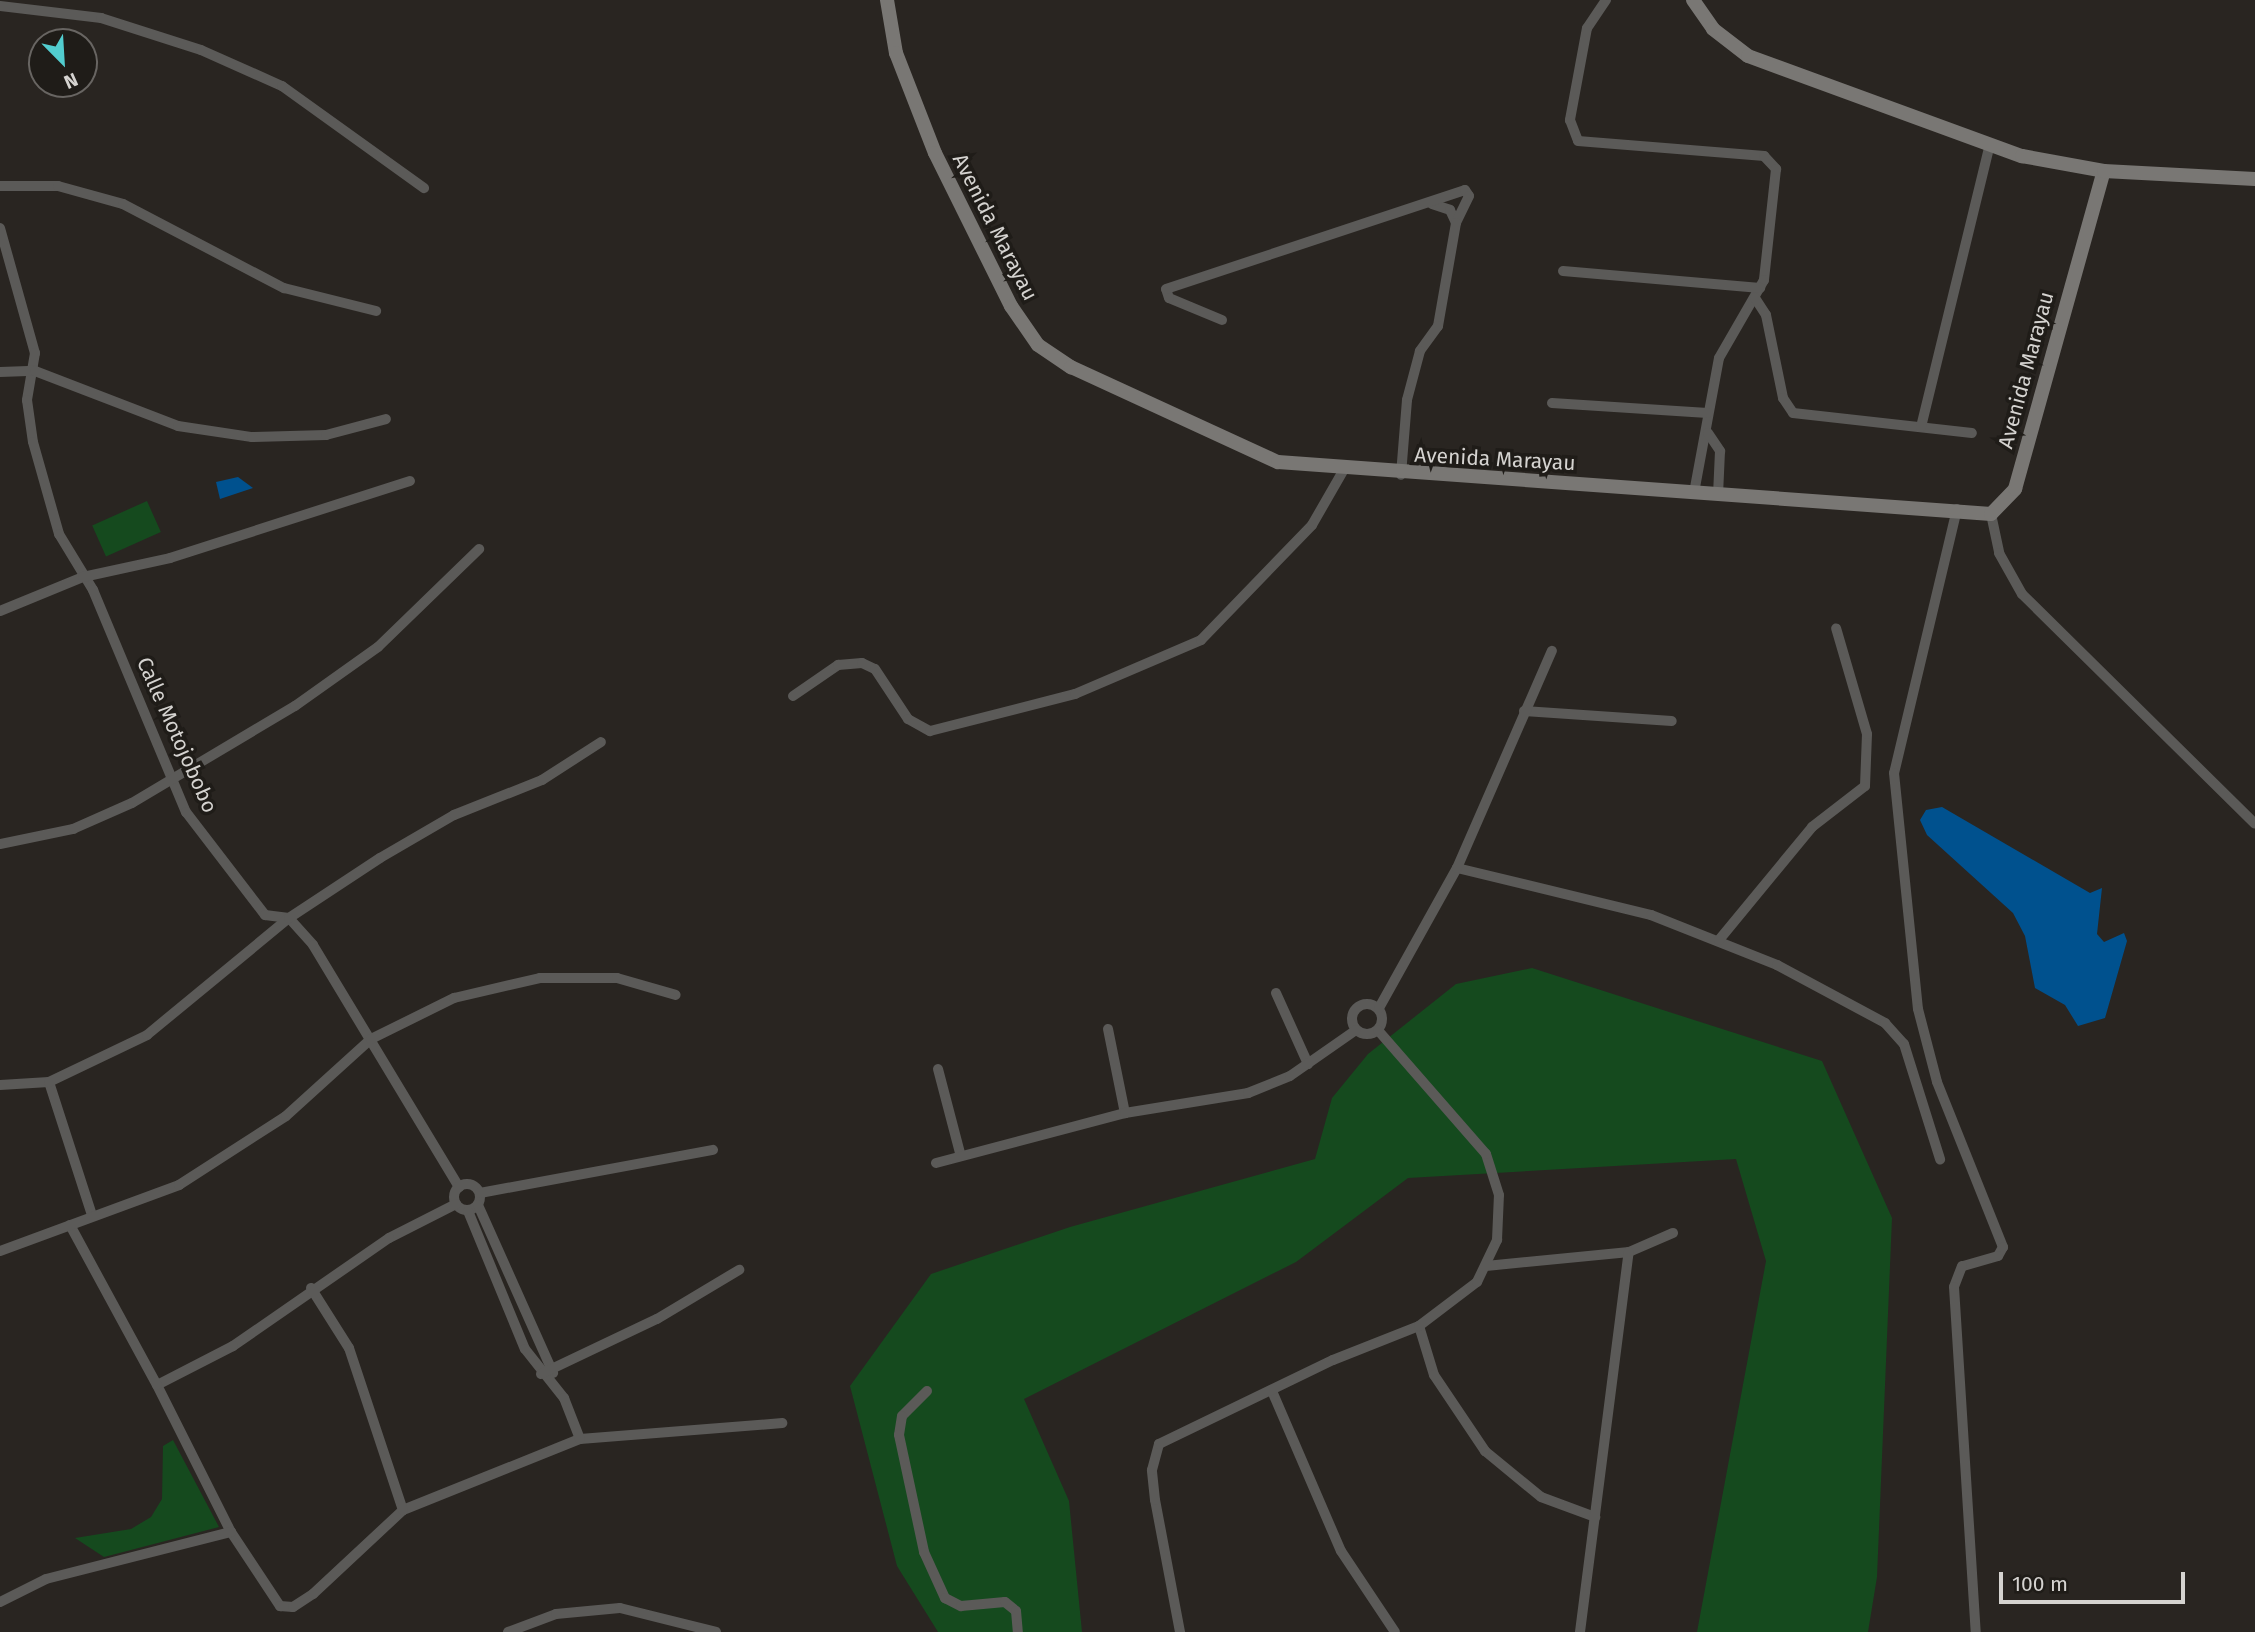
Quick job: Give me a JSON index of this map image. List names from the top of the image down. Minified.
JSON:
{"streets":{"street":["Avenida Marayau","Calle Motojobobo"]},"scale_bar":"100 m","north":"bottom right"}
